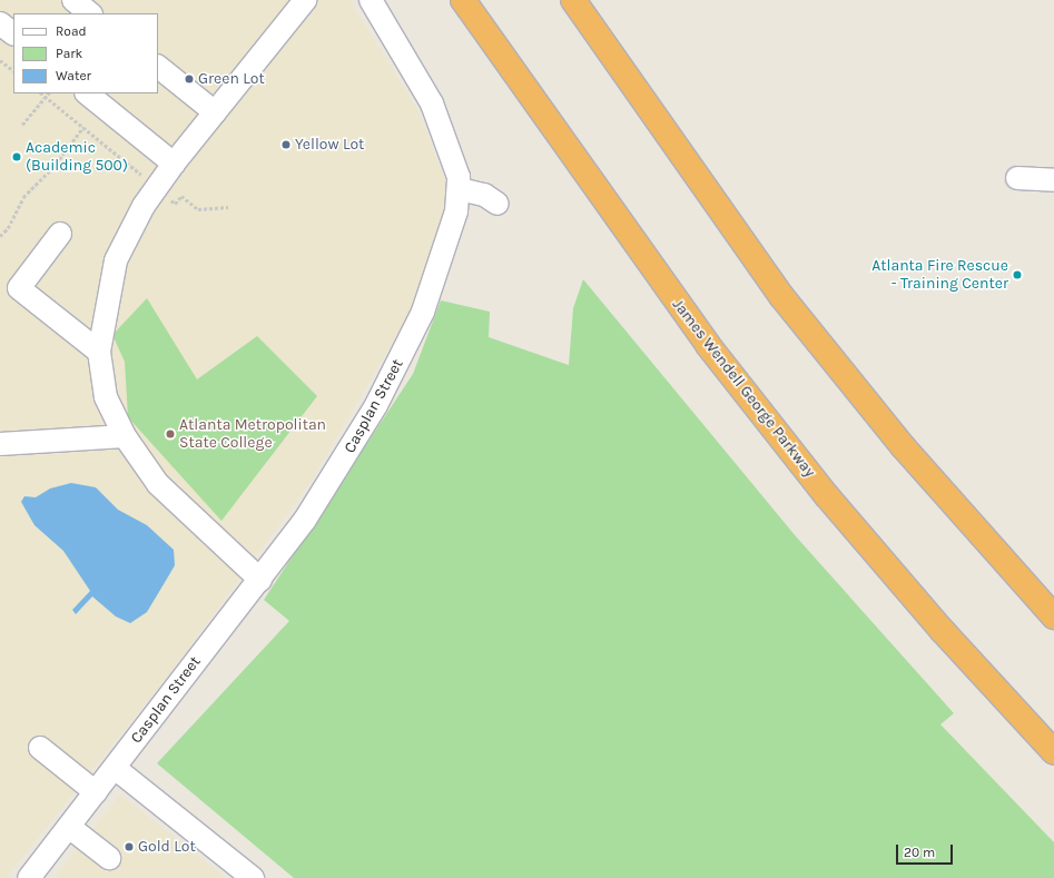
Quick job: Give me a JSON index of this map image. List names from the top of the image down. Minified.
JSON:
{"streets":{"highway":["James Wendell George Parkway"],"street":["Casplan Street"]},"places":["Green Lot","Yellow Lot","Academic (Building 500)","Atlanta Fire Rescue - Training Center","Atlanta Metropolitan State College","Gold Lot"],"legend":["Road","Park","Water"],"scale_bar":"20 m"}
